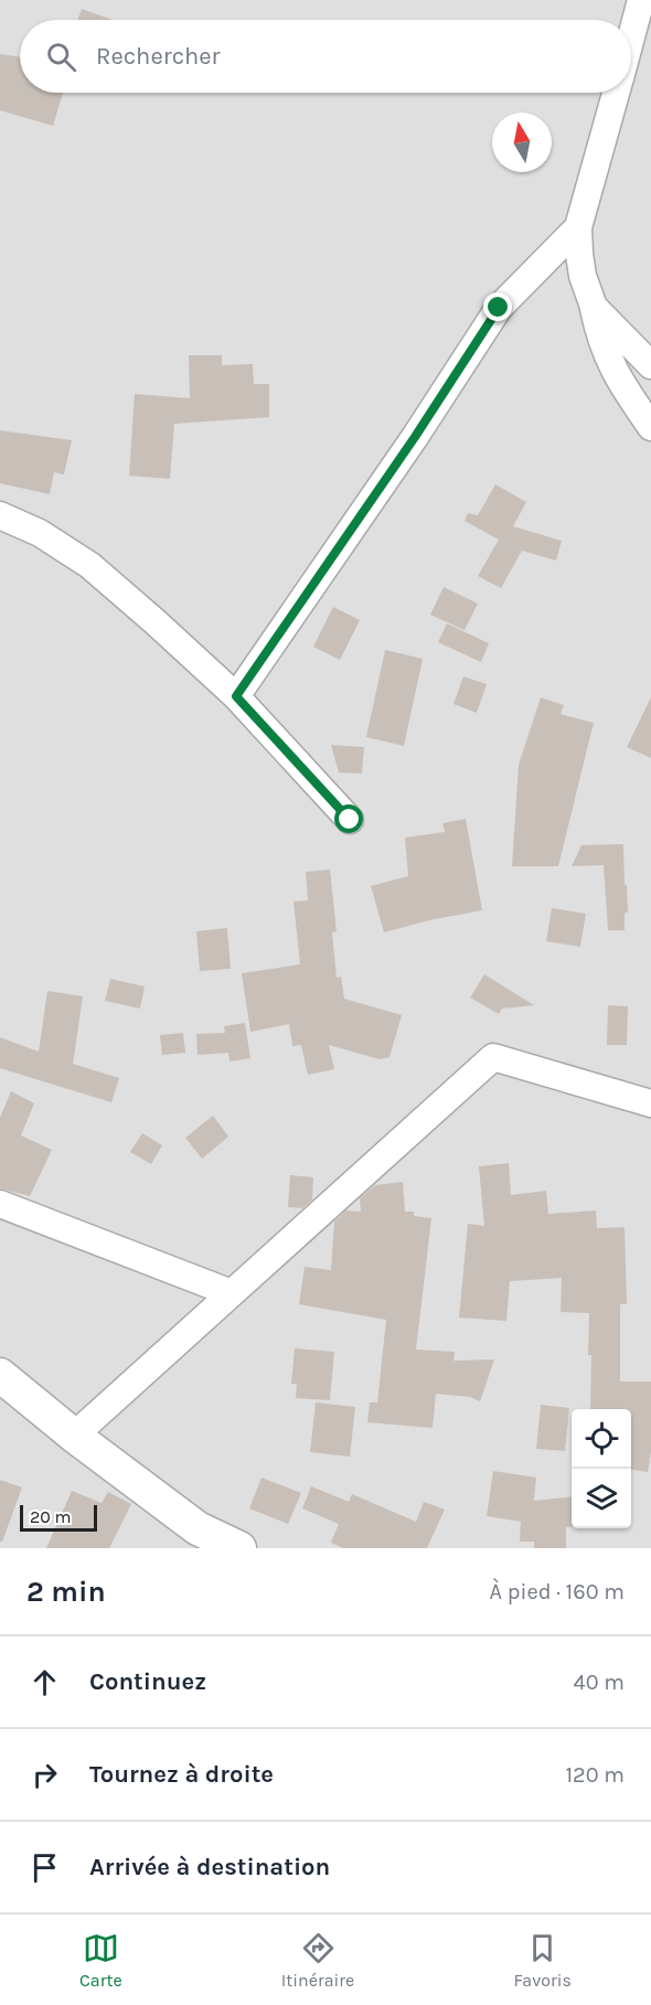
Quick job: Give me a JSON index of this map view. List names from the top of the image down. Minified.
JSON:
{"scale_bar":"20 m","north":"top","page":{"search":"Rechercher","scale":"20 m","heading":["2 min","À pied · 160 m"],"list":[["Continuez","40 m"],["Tournez à droite","120 m"],"Arrivée à destination"],"nav":["Carte","Itinéraire","Favoris"]}}
